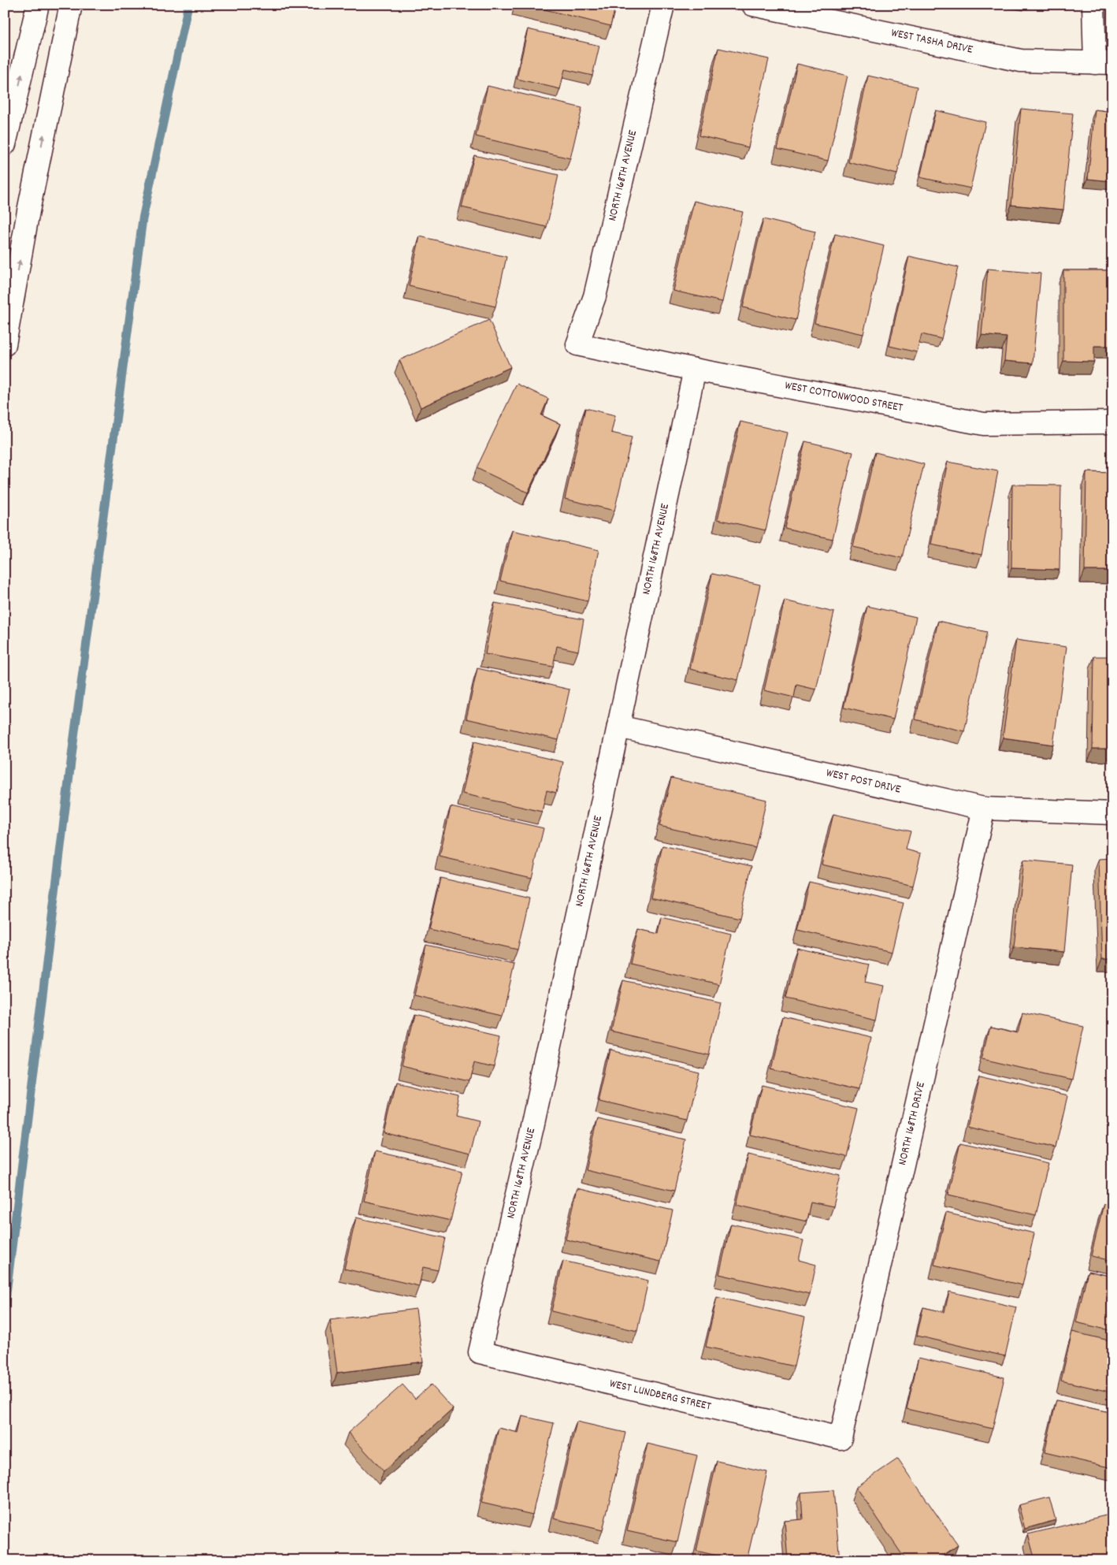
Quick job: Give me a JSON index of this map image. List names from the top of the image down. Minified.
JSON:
{"streets":{"main road":["WEST TASHA DRIVE","NORTH 168TH AVENUE","WEST COTTONWOOD STREET","WEST POST DRIVE","NORTH 168TH DRIVE","WEST LUNDBERG STREET"]},"crossings":[["NORTH 168TH AVENUE","WEST COTTONWOOD STREET"],["NORTH 168TH AVENUE","WEST POST DRIVE"],["NORTH 168TH AVENUE","WEST LUNDBERG STREET"],["WEST POST DRIVE","NORTH 168TH DRIVE"],["NORTH 168TH DRIVE","WEST LUNDBERG STREET"]]}
